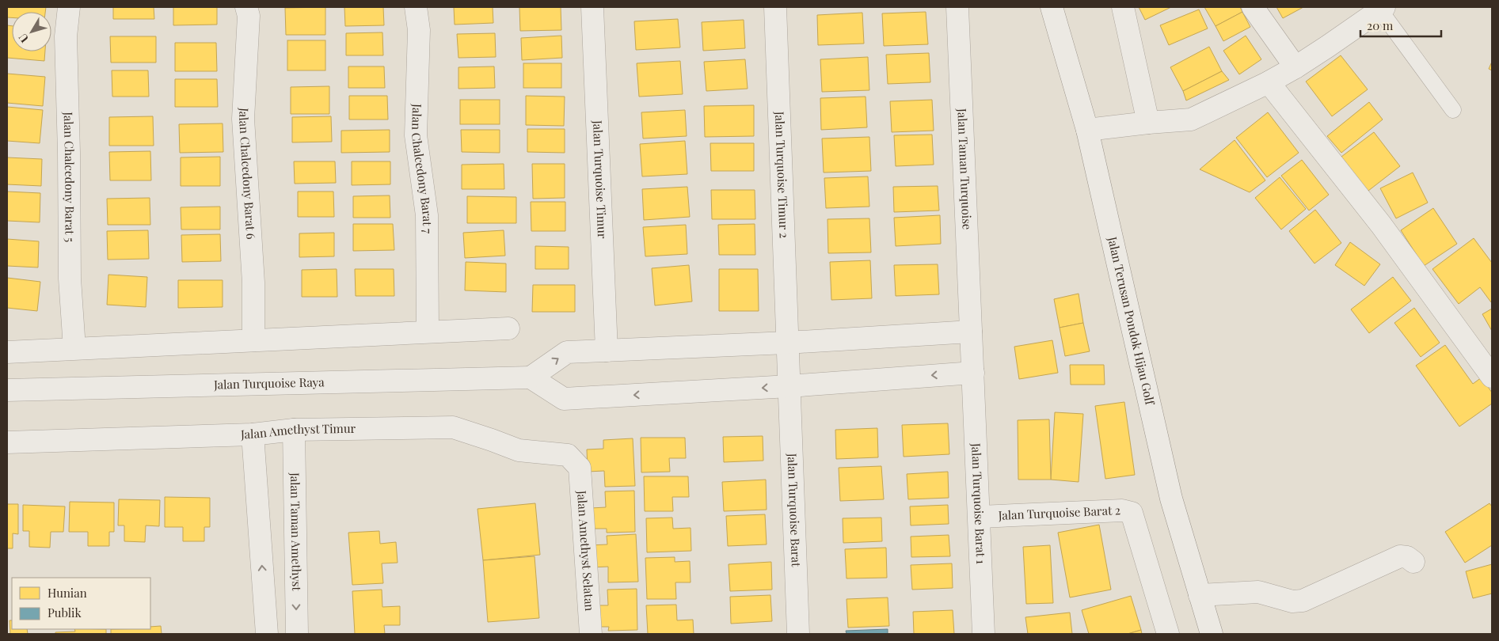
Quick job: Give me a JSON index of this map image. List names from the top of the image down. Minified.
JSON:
{"streets":{"street":["Jalan Chalcedony Barat 7","Jalan Taman Turquoise","Jalan Chalcedony Barat 6","Jalan Turquoise Timur 2","Jalan Chalcedony Barat 5","Jalan Turquoise Timur","Jalan Terusan Pondok Hijau Golf","Jalan Turquoise Raya","Jalan Amethyst Timur","Jalan Turquoise Barat 1","Jalan Turquoise Barat","Jalan Turquoise Barat 2","Jalan Taman Amethyst","Jalan Amethyst Selatan"]},"crossings":[["Jalan Taman Turquoise","Jalan Turquoise Barat 1"],["Jalan Turquoise Timur 2","Jalan Turquoise Barat"],["Jalan Amethyst Timur","Jalan Taman Amethyst"],["Jalan Amethyst Timur","Jalan Amethyst Selatan"],["Jalan Turquoise Barat 1","Jalan Turquoise Barat 2"]],"legend":["Hunian","Publik"],"scale_bar":"20 m","north":"bottom left"}
